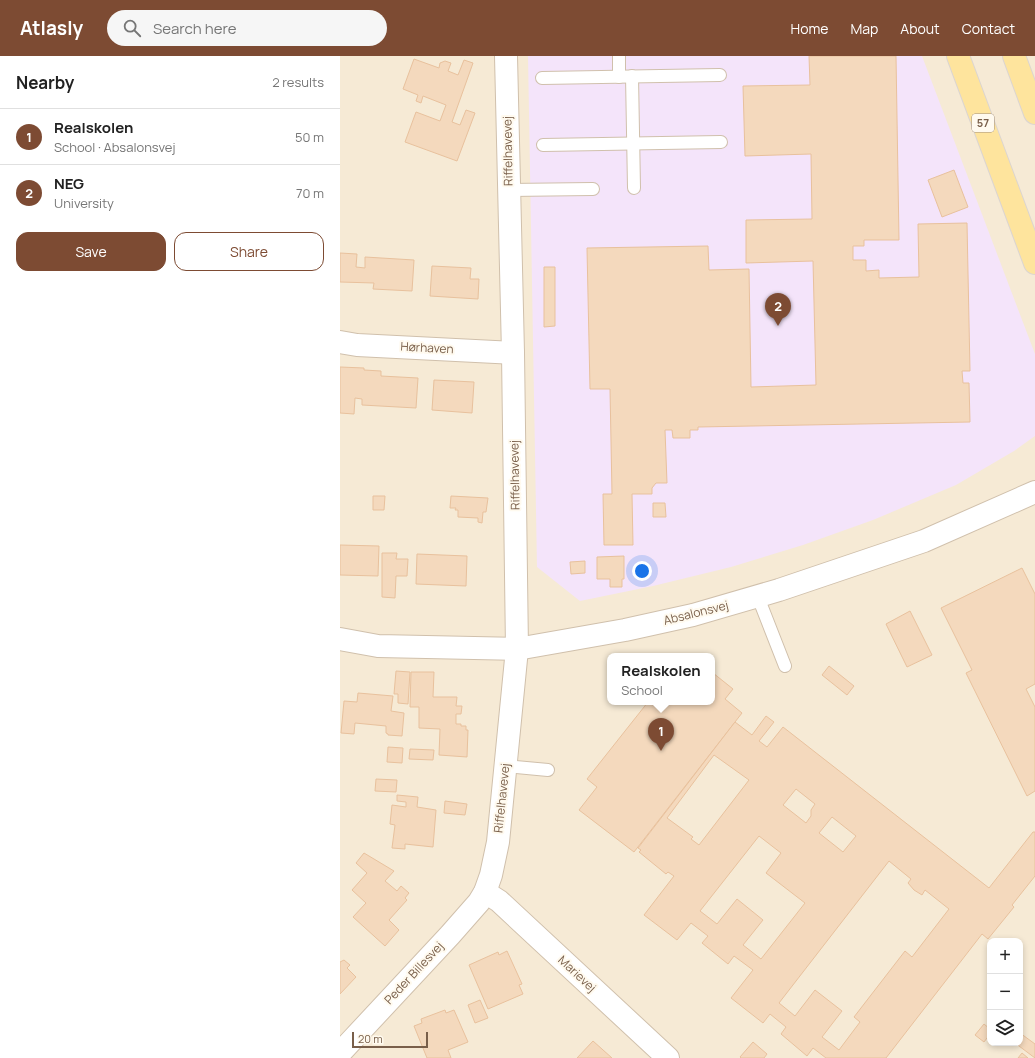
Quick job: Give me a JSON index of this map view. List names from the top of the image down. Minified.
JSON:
{"streets":{"main road":["57"],"street":["Riffelhavevej","Hørhaven","Absalonsvej","Peder Billesvej","Marievej"]},"crossings":[["Riffelhavevej","Hørhaven"],["Riffelhavevej","Absalonsvej"],["Riffelhavevej","Peder Billesvej"],["Riffelhavevej","Marievej"],["Peder Billesvej","Marievej"]],"scale_bar":"20 m","page":{"header":"Atlasly","search":"Search here","nav":["Home","Map","About","Contact"],"heading":["Nearby","2 results"],"list":[{"mark":"1","name":"Realskolen","note":"School · Absalonsvej","value":"50 m"},{"mark":"2","name":"NEG","note":"University","value":"70 m"}],"buttons":["Save","Share"],"pins":["2","1"],"popup":["Realskolen","School"],"map_buttons":["+","−"],"scale":"20 m"}}
